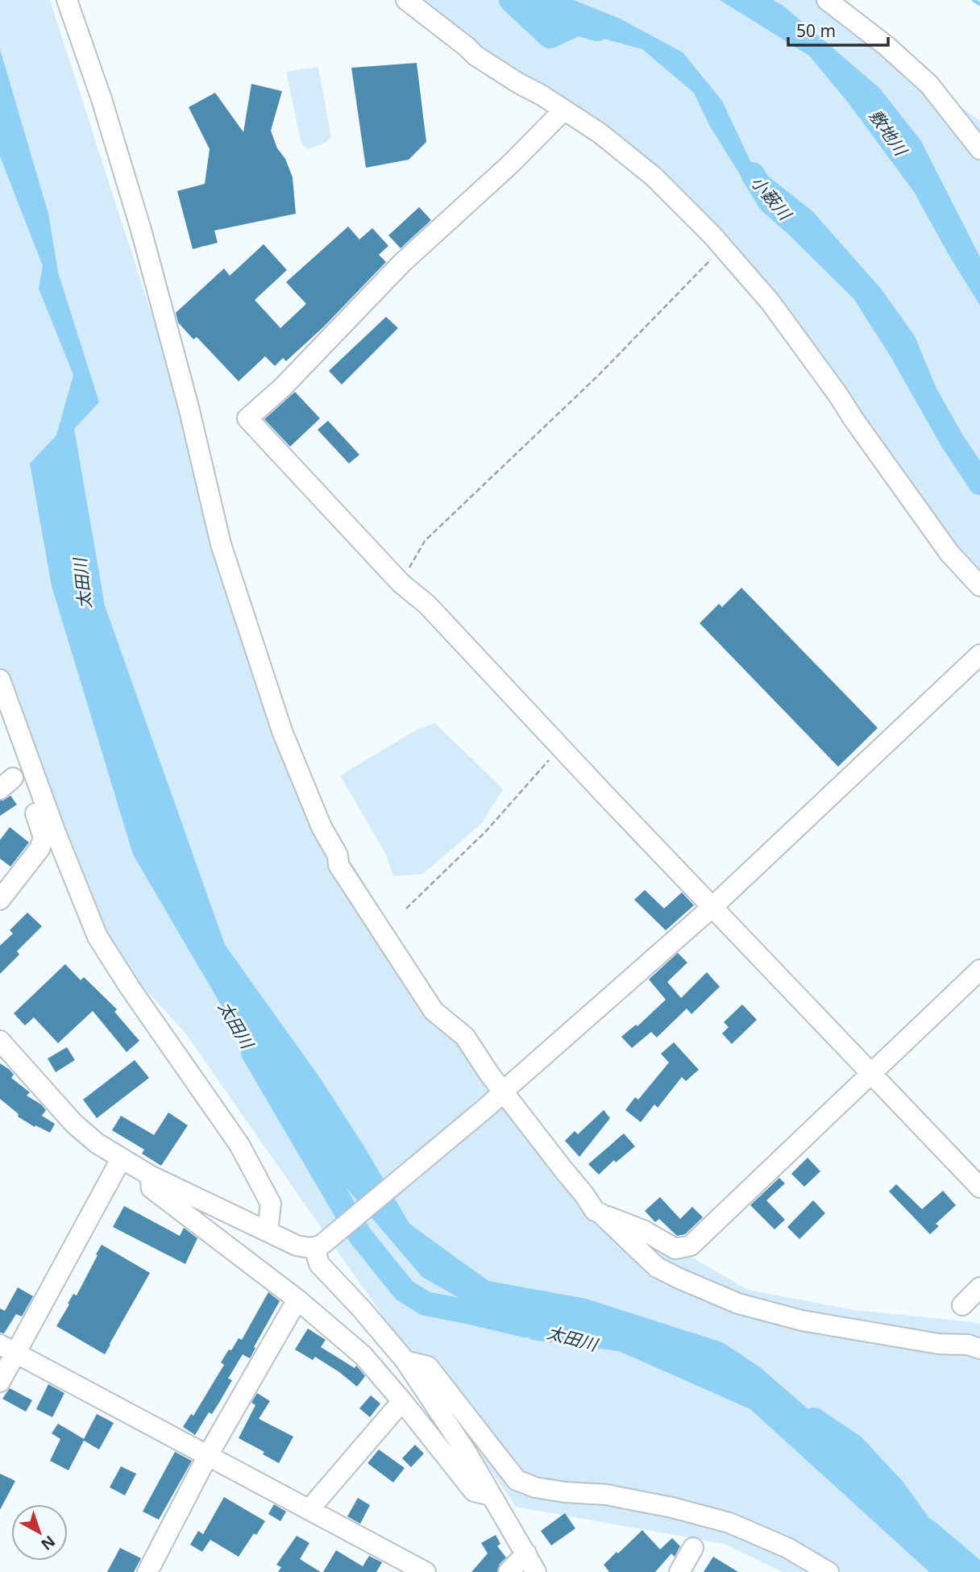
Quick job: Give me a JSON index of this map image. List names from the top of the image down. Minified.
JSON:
{"water":["敷地川","小薮川","太田川"],"scale_bar":"50 m","north":"bottom right"}
